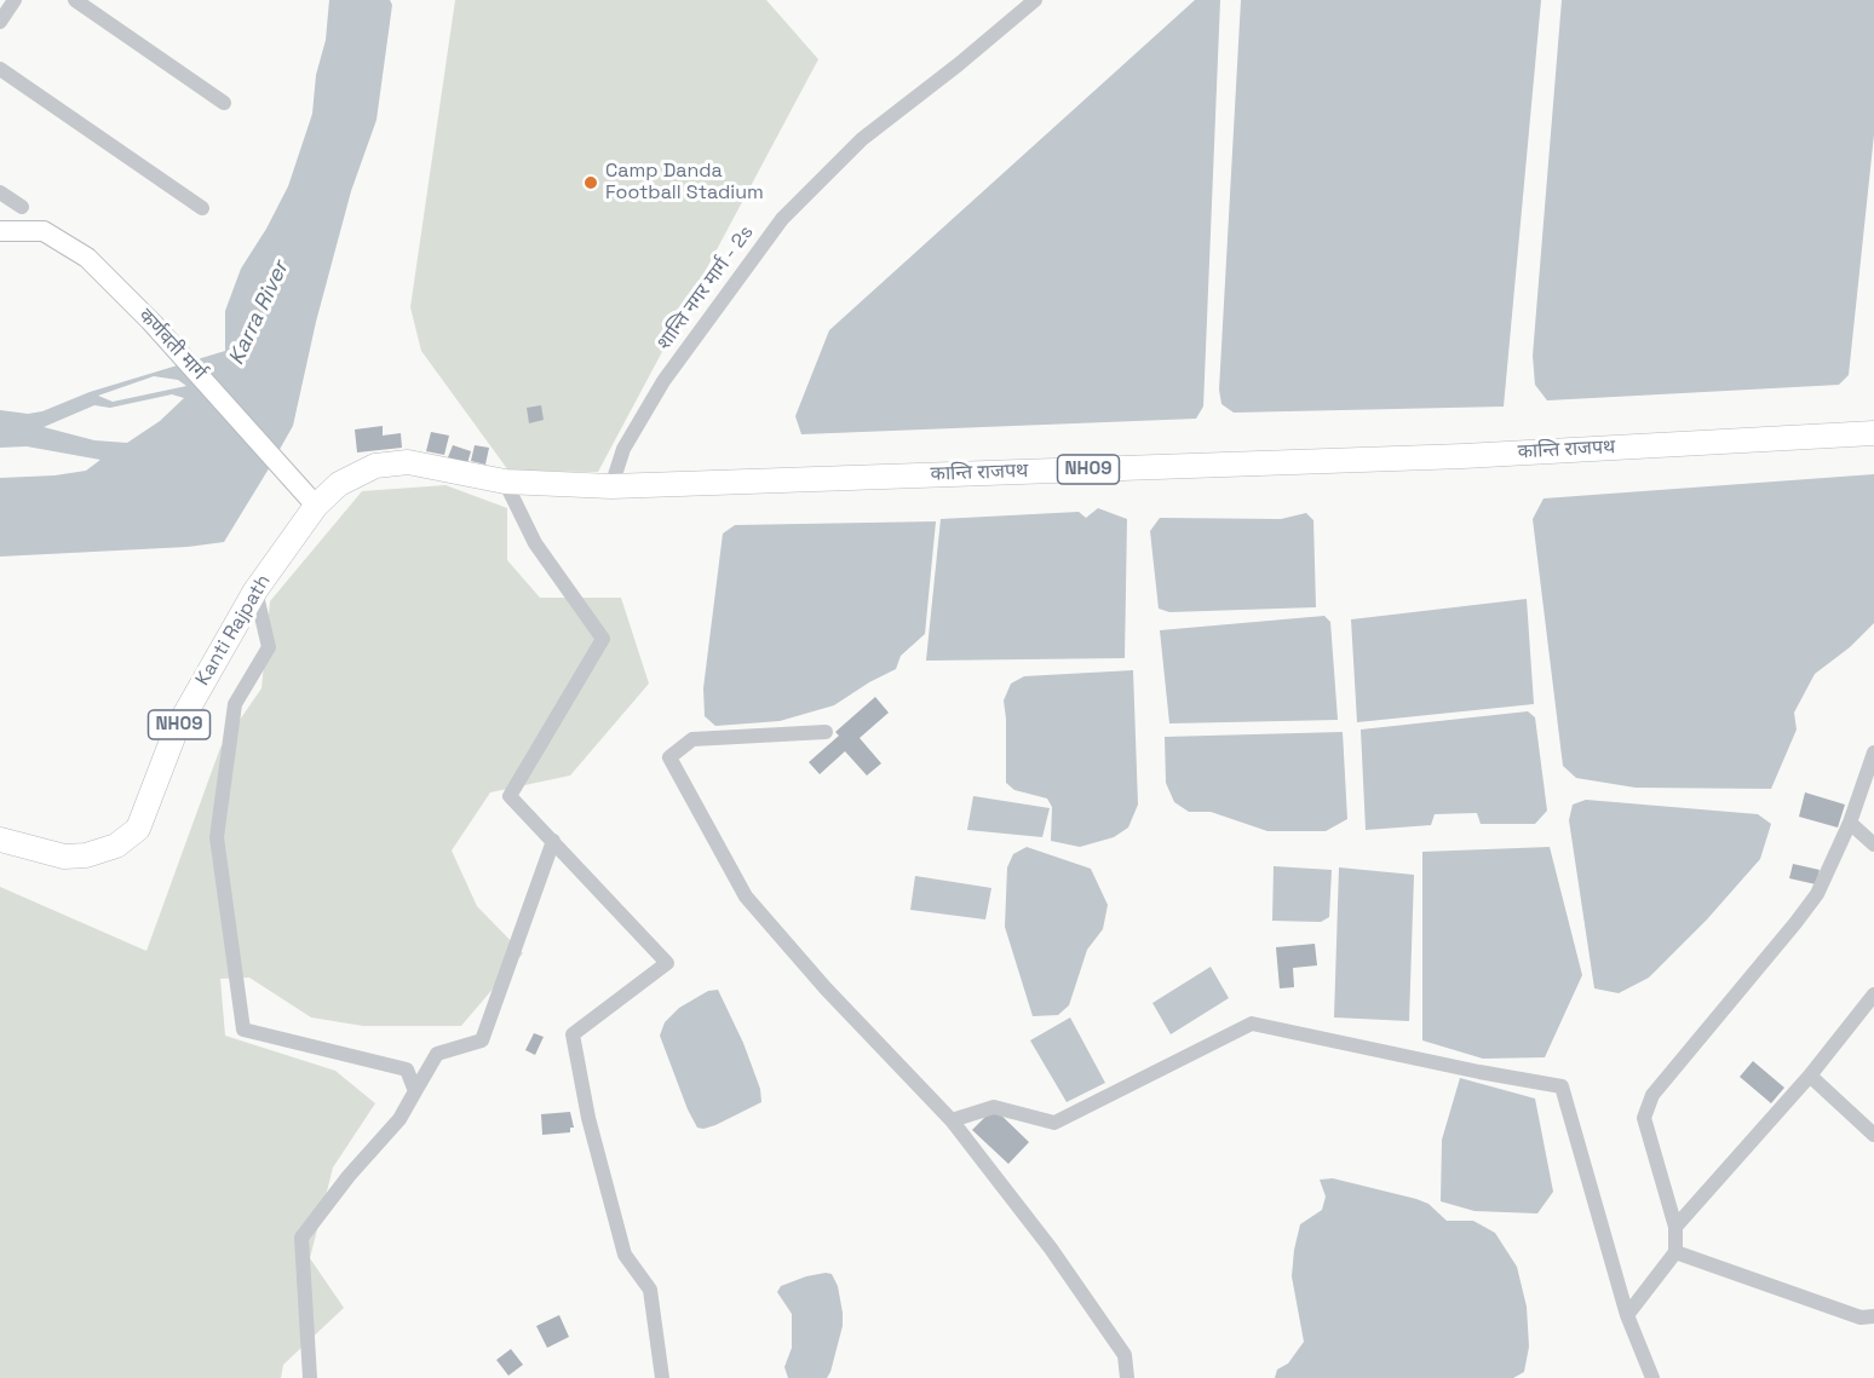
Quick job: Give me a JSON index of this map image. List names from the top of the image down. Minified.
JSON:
{"streets":{"main road":["कर्णवती मार्ग","कान्ति राजपथ","NH09","Kanti Rajpath"],"street":["शान्ति नगर मार्ग - 2s"]},"crossings":[["शान्ति नगर मार्ग - 2s","कान्ति राजपथ"],["कर्णवती मार्ग","कान्ति राजपथ"],["कर्णवती मार्ग","Kanti Rajpath"],["कान्ति राजपथ","Kanti Rajpath"]],"water":["Karra River"],"places":["Camp Danda Football Stadium"]}
